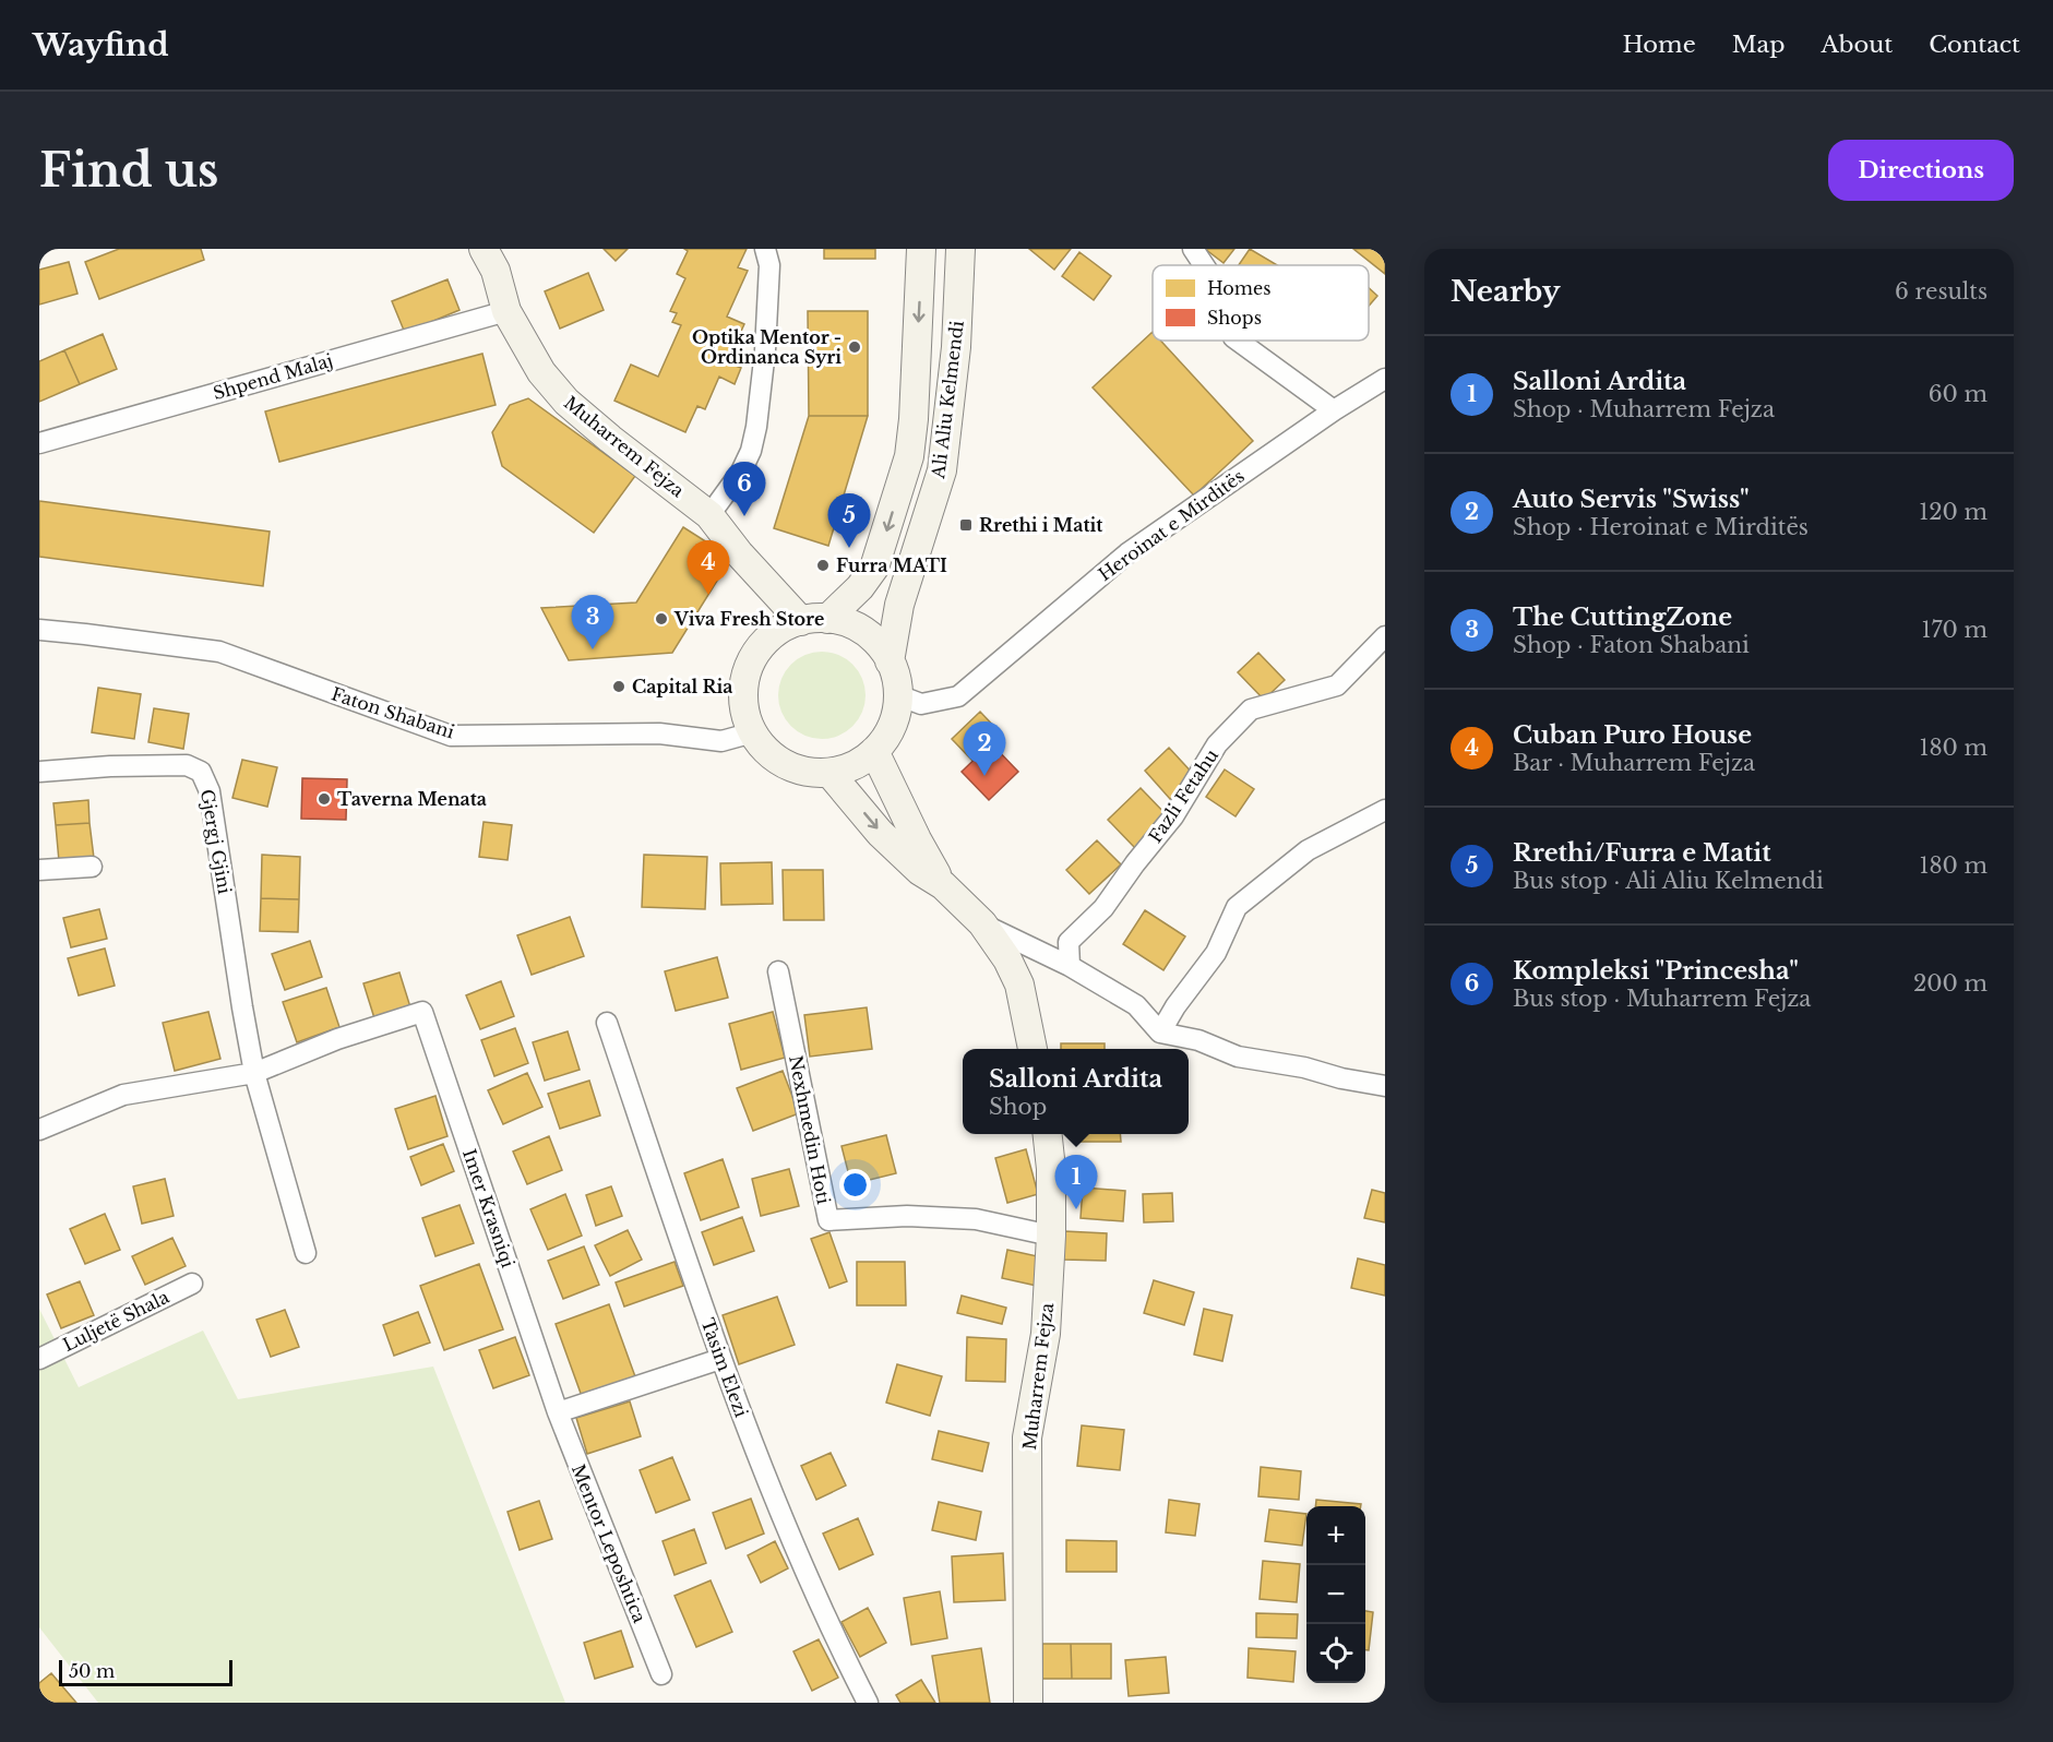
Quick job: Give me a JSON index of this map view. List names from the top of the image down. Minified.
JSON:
{"streets":{"street":["Shpend Malaj","Ali Aliu Kelmendi","Muharrem Fejza","Heroinat e Mirditës","Faton Shabani","Fazli Fetahu","Gjergj Gjini","Nexhmedin Hoti","Imer Krasniqi","Luljetë Shala","Tasim Elezi","Mentor Leposhtica"]},"crossings":[["Shpend Malaj","Muharrem Fejza"],["Ali Aliu Kelmendi","Muharrem Fejza"],["Ali Aliu Kelmendi","Heroinat e Mirditës"],["Ali Aliu Kelmendi","Faton Shabani"],["Muharrem Fejza","Heroinat e Mirditës"],["Muharrem Fejza","Faton Shabani"],["Muharrem Fejza","Nexhmedin Hoti"],["Heroinat e Mirditës","Faton Shabani"],["Gjergj Gjini","Imer Krasniqi"],["Imer Krasniqi","Mentor Leposhtica"]],"places":{"other":["Optika Mentor - Ordinanca Syri","Furra MATI","Viva Fresh Store","Capital Ria","Taverna Menata"],"transit":["Rrethi i Matit"]},"legend":["Homes","Shops"],"scale_bar":"50 m","page":{"header":"Wayfind","nav":["Home","Map","About","Contact"],"buttons":"Directions","title":"Find us","heading":["Nearby","6 results"],"list":[{"mark":"1","name":"Salloni Ardita","note":"Shop · Muharrem Fejza","value":"60 m"},{"mark":"2","name":"Auto Servis \"Swiss\"","note":"Shop · Heroinat e Mirditës","value":"120 m"},{"mark":"3","name":"The CuttingZone","note":"Shop · Faton Shabani","value":"170 m"},{"mark":"4","name":"Cuban Puro House","note":"Bar · Muharrem Fejza","value":"180 m"},{"mark":"5","name":"Rrethi/Furra e Matit","note":"Bus stop · Ali Aliu Kelmendi","value":"180 m"},{"mark":"6","name":"Kompleksi \"Princesha\"","note":"Bus stop · Muharrem Fejza","value":"200 m"}],"pins":["6","5","4","3","2","1"],"popup":["Salloni Ardita","Shop"],"map_buttons":["+","−"],"scale":"50 m"}}
